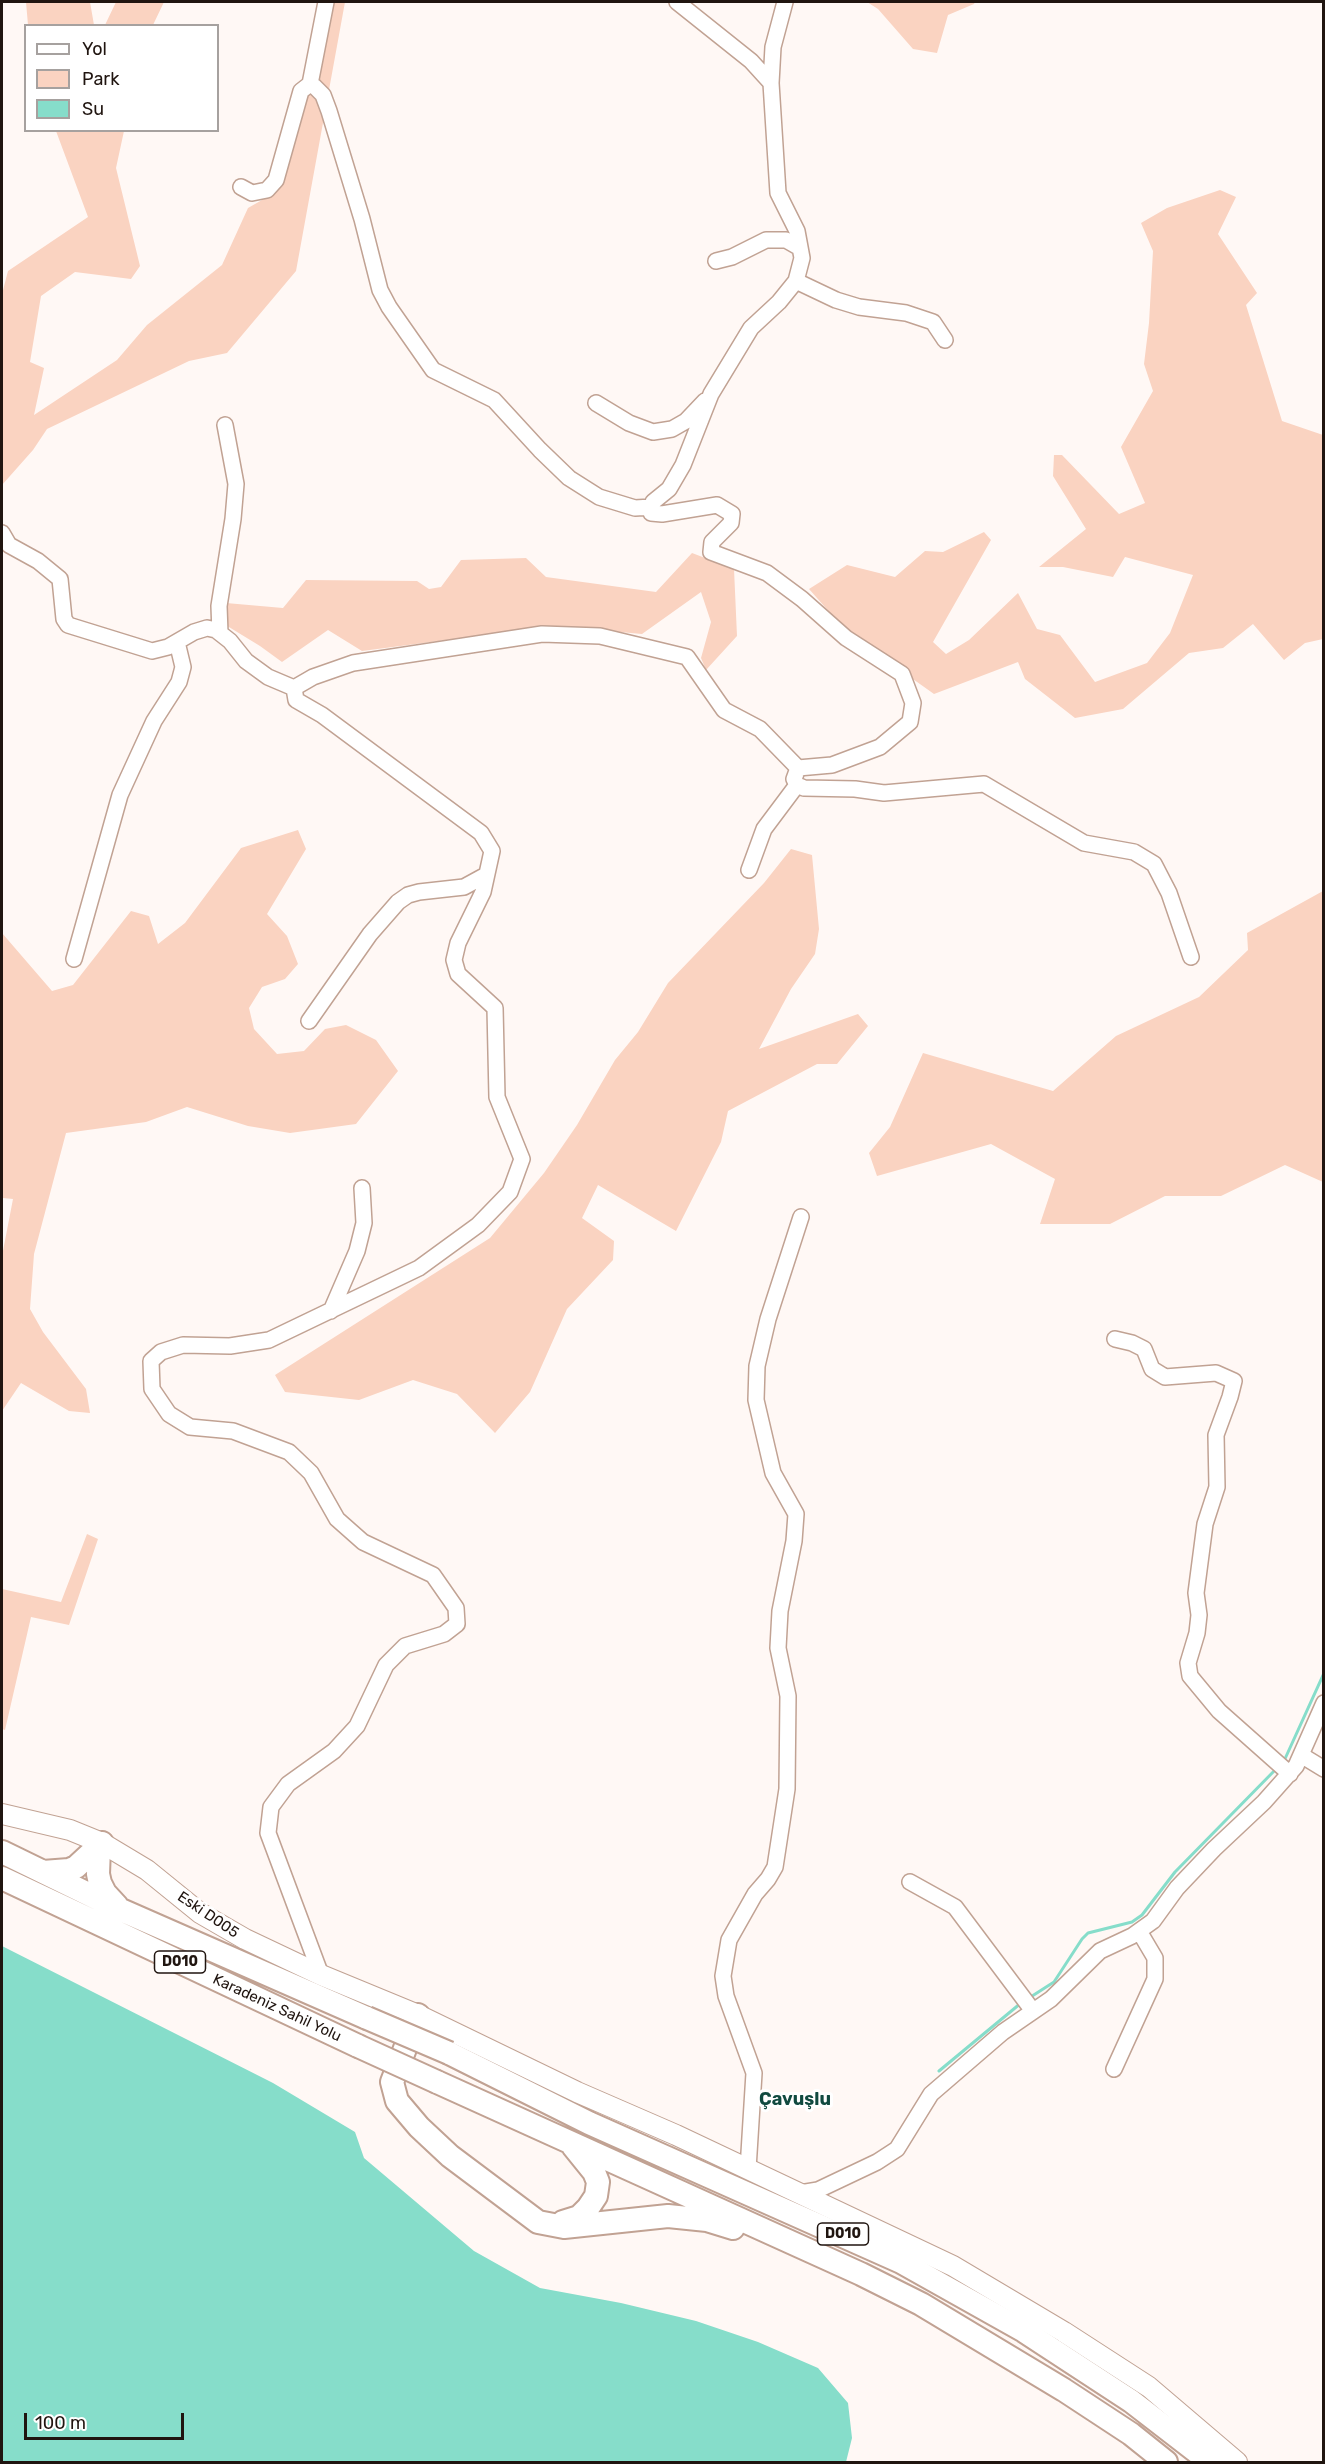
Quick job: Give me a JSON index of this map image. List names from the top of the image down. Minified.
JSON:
{"streets":{"highway":["D010","Karadeniz Sahil Yolu"],"main road":["Eski D005"]},"crossings":[["D010","Karadeniz Sahil Yolu"]],"districts":["Çavuşlu"],"legend":["Yol","Park","Su"],"scale_bar":"100 m"}
